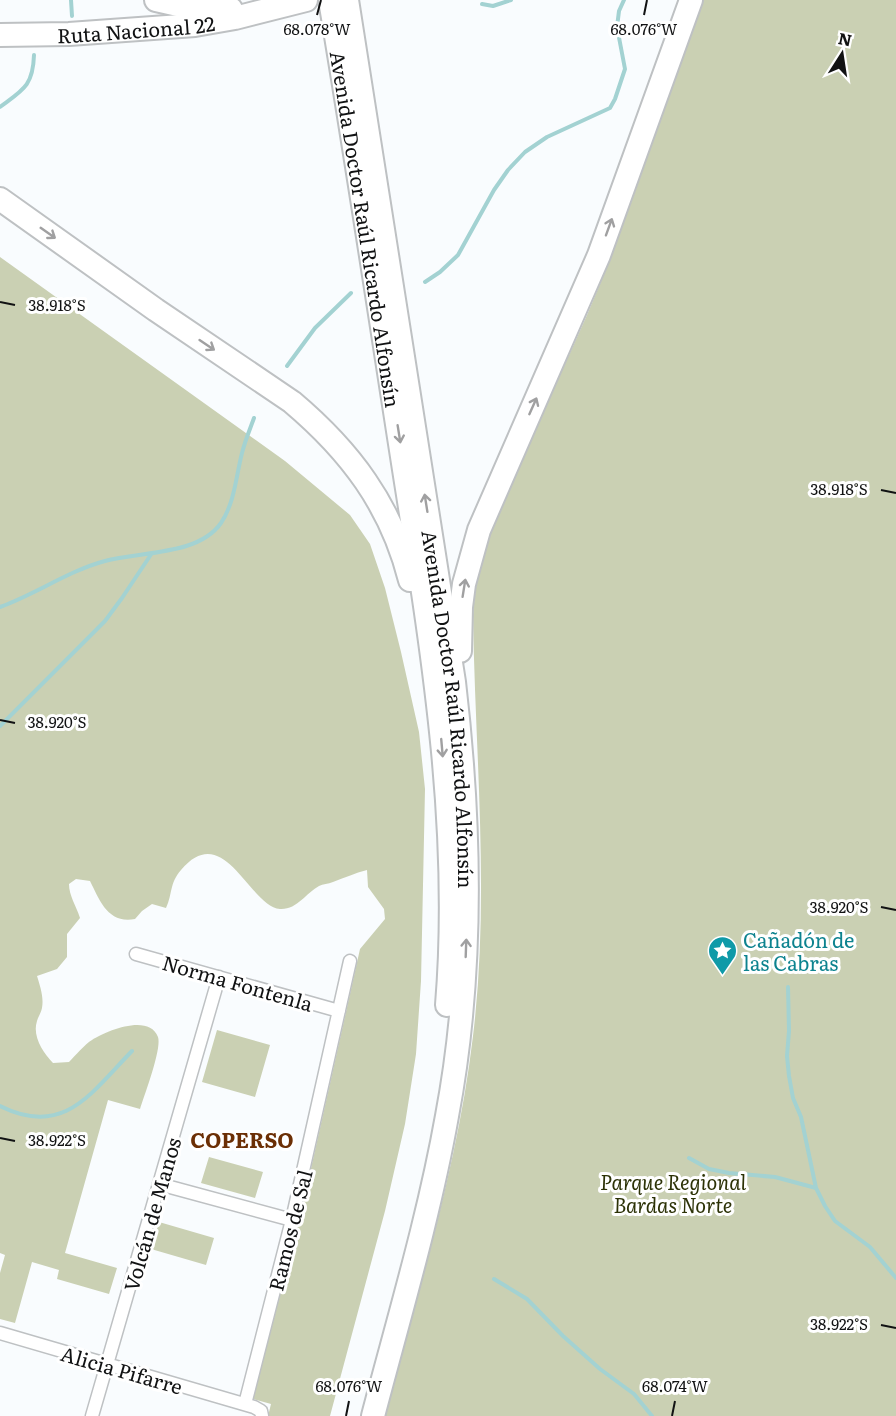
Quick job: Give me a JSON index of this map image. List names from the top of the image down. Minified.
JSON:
{"streets":{"highway":["Ruta Nacional 22","Avenida Doctor Raúl Ricardo Alfonsín"],"street":["Norma Fontenla","Volcán de Manos","Ramos de Sal","Alicia Pifarre"]},"crossings":[["Norma Fontenla","Volcán de Manos"],["Norma Fontenla","Ramos de Sal"],["Volcán de Manos","Alicia Pifarre"],["Ramos de Sal","Alicia Pifarre"]],"districts":["COPERSO"],"parks":["Parque Regional Bardas Norte"],"places":{"place":["Cañadón de las Cabras"]},"north":"top","coordinates":["68.078°W","68.076°W","38.918°S","38.920°S","38.922°S","68.074°W"]}
